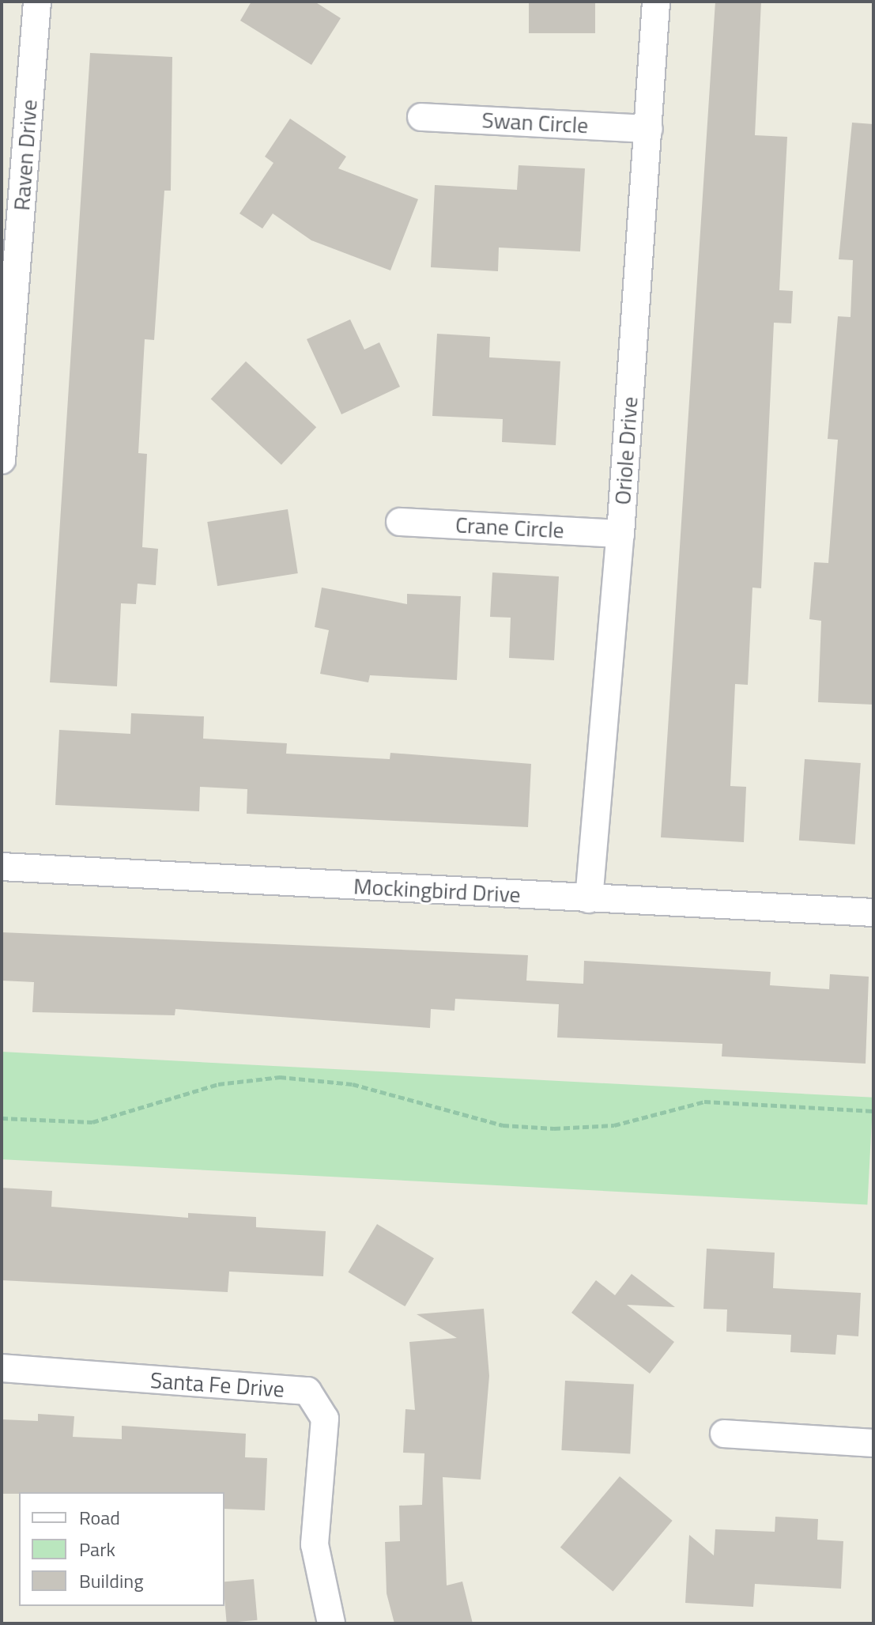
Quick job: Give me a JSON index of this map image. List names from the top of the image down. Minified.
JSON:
{"streets":{"street":["Swan Circle","Raven Drive","Oriole Drive","Crane Circle","Mockingbird Drive","Santa Fe Drive"]},"crossings":[["Swan Circle","Oriole Drive"],["Oriole Drive","Crane Circle"],["Oriole Drive","Mockingbird Drive"]],"legend":["Road","Park","Building"]}
